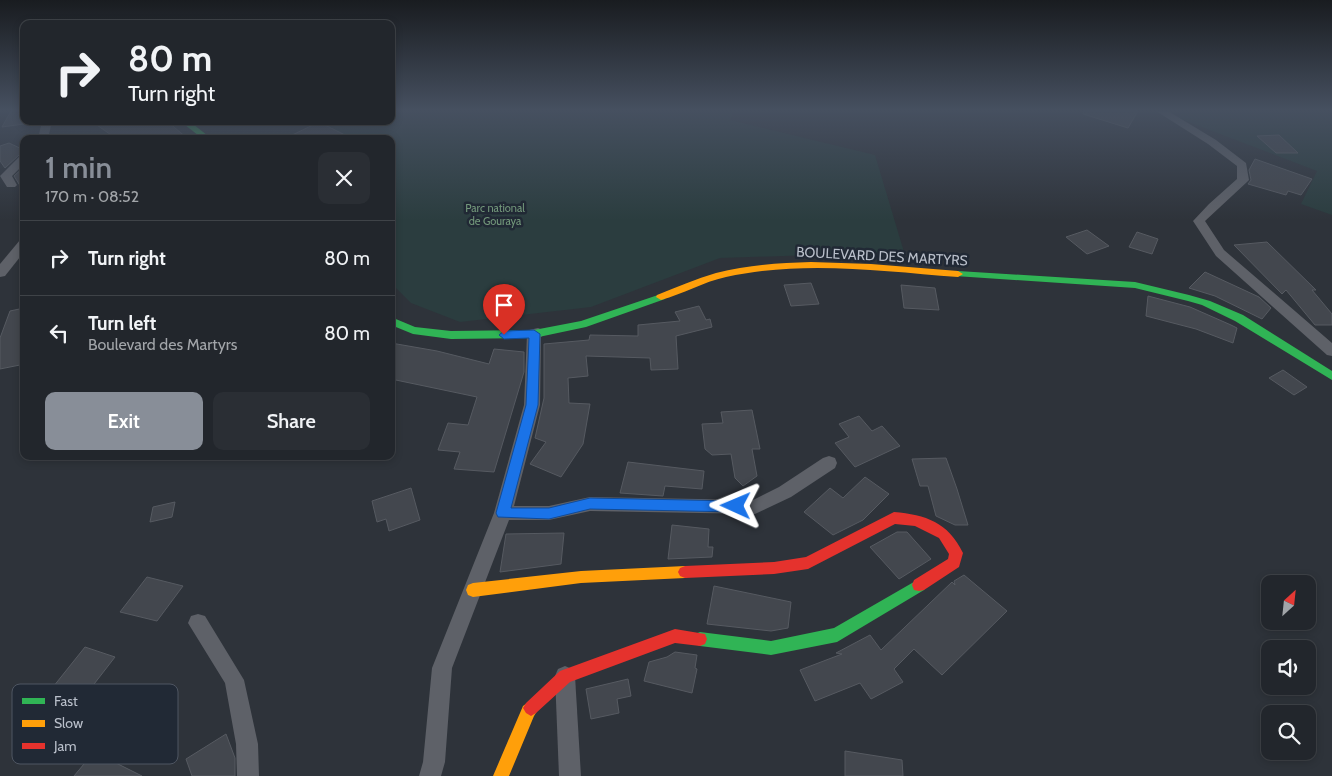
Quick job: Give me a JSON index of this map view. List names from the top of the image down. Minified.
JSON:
{"streets":{"main road":["BOULEVARD DES MARTYRS"]},"parks":["Parc national de Gouraya"],"legend":["Fast","Slow","Jam"],"north":"top right","page":{"turn":["80 m","Turn right"],"heading":["1 min","170 m · 08:52"],"list":[{"name":"Turn right","value":"80 m"},{"name":"Turn left","note":"Boulevard des Martyrs","value":"80 m"}],"buttons":["Exit","Share"]}}
